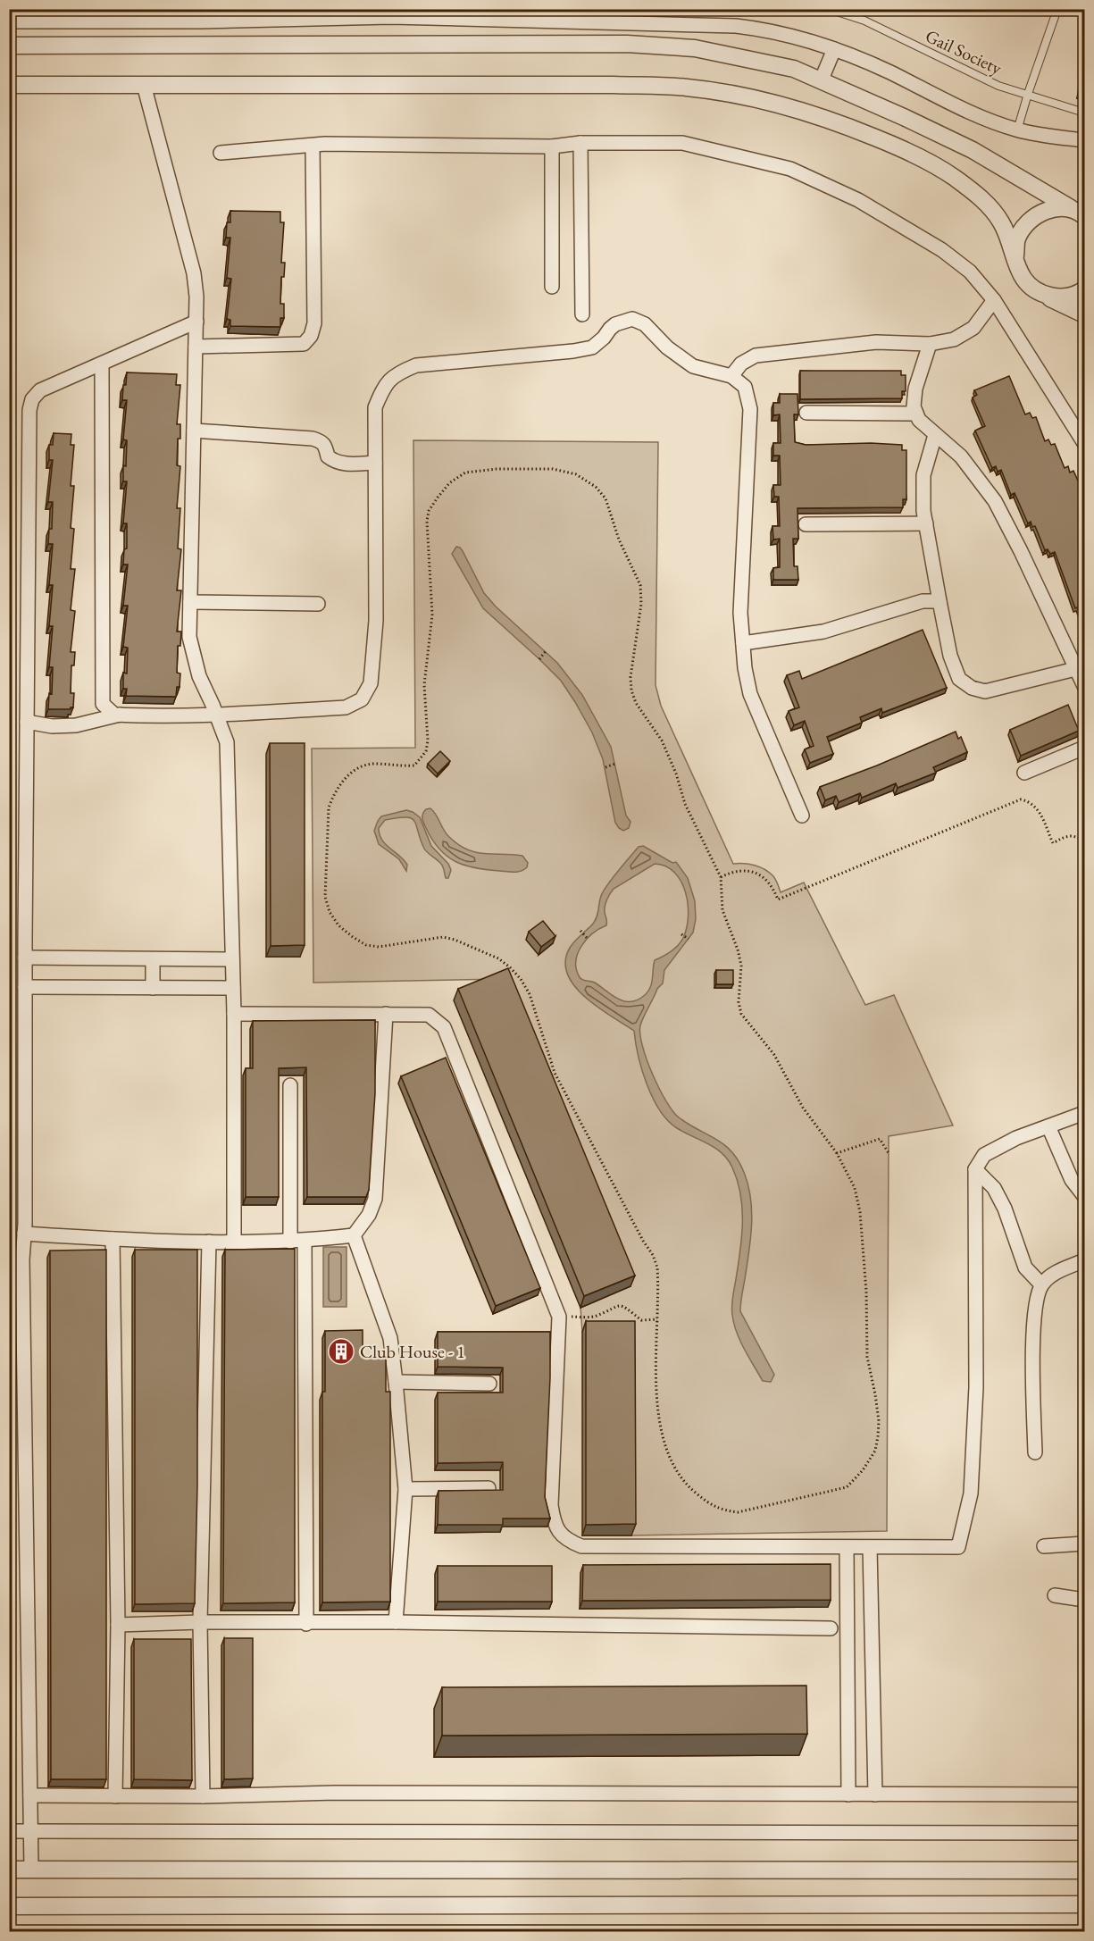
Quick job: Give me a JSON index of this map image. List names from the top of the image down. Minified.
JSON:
{"streets":{"lane":["Gail Society"]},"places":{"building":["Club House - 1"]}}
